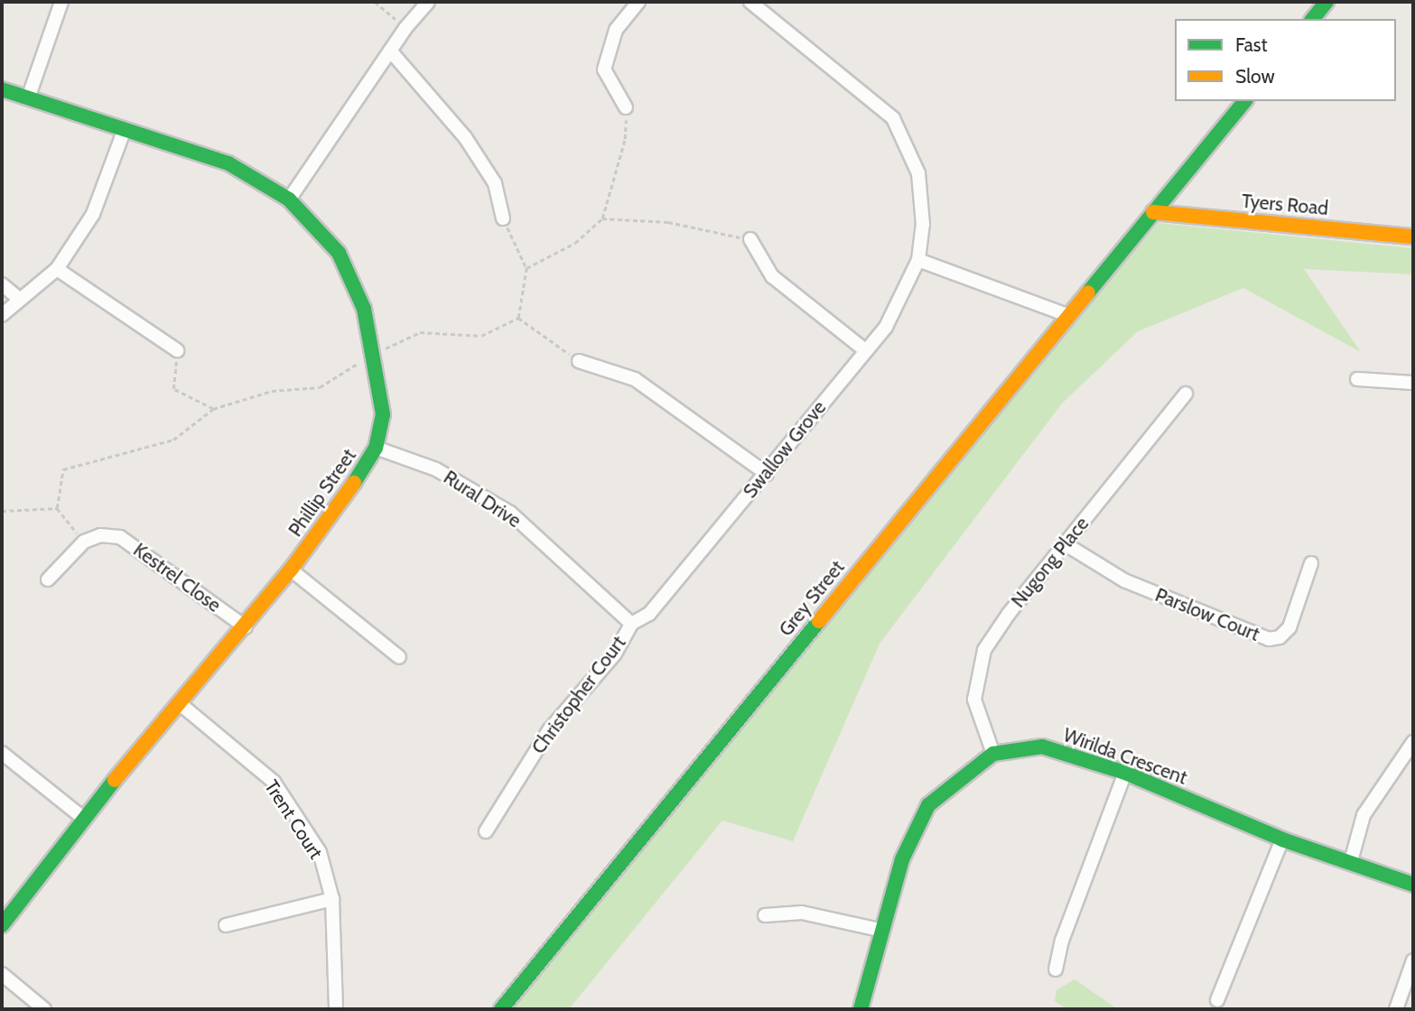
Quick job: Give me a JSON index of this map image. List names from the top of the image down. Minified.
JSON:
{"streets":{"street":["Tyers Road","Swallow Grove","Phillip Street","Rural Drive","Nugong Place","Kestrel Close","Grey Street","Parslow Court","Christopher Court","Wirilda Crescent","Trent Court"]},"crossings":[["Tyers Road","Grey Street"],["Swallow Grove","Rural Drive"],["Swallow Grove","Christopher Court"],["Phillip Street","Rural Drive"],["Phillip Street","Kestrel Close"],["Phillip Street","Trent Court"],["Rural Drive","Christopher Court"],["Nugong Place","Parslow Court"],["Nugong Place","Wirilda Crescent"]],"legend":["Fast","Slow"]}
